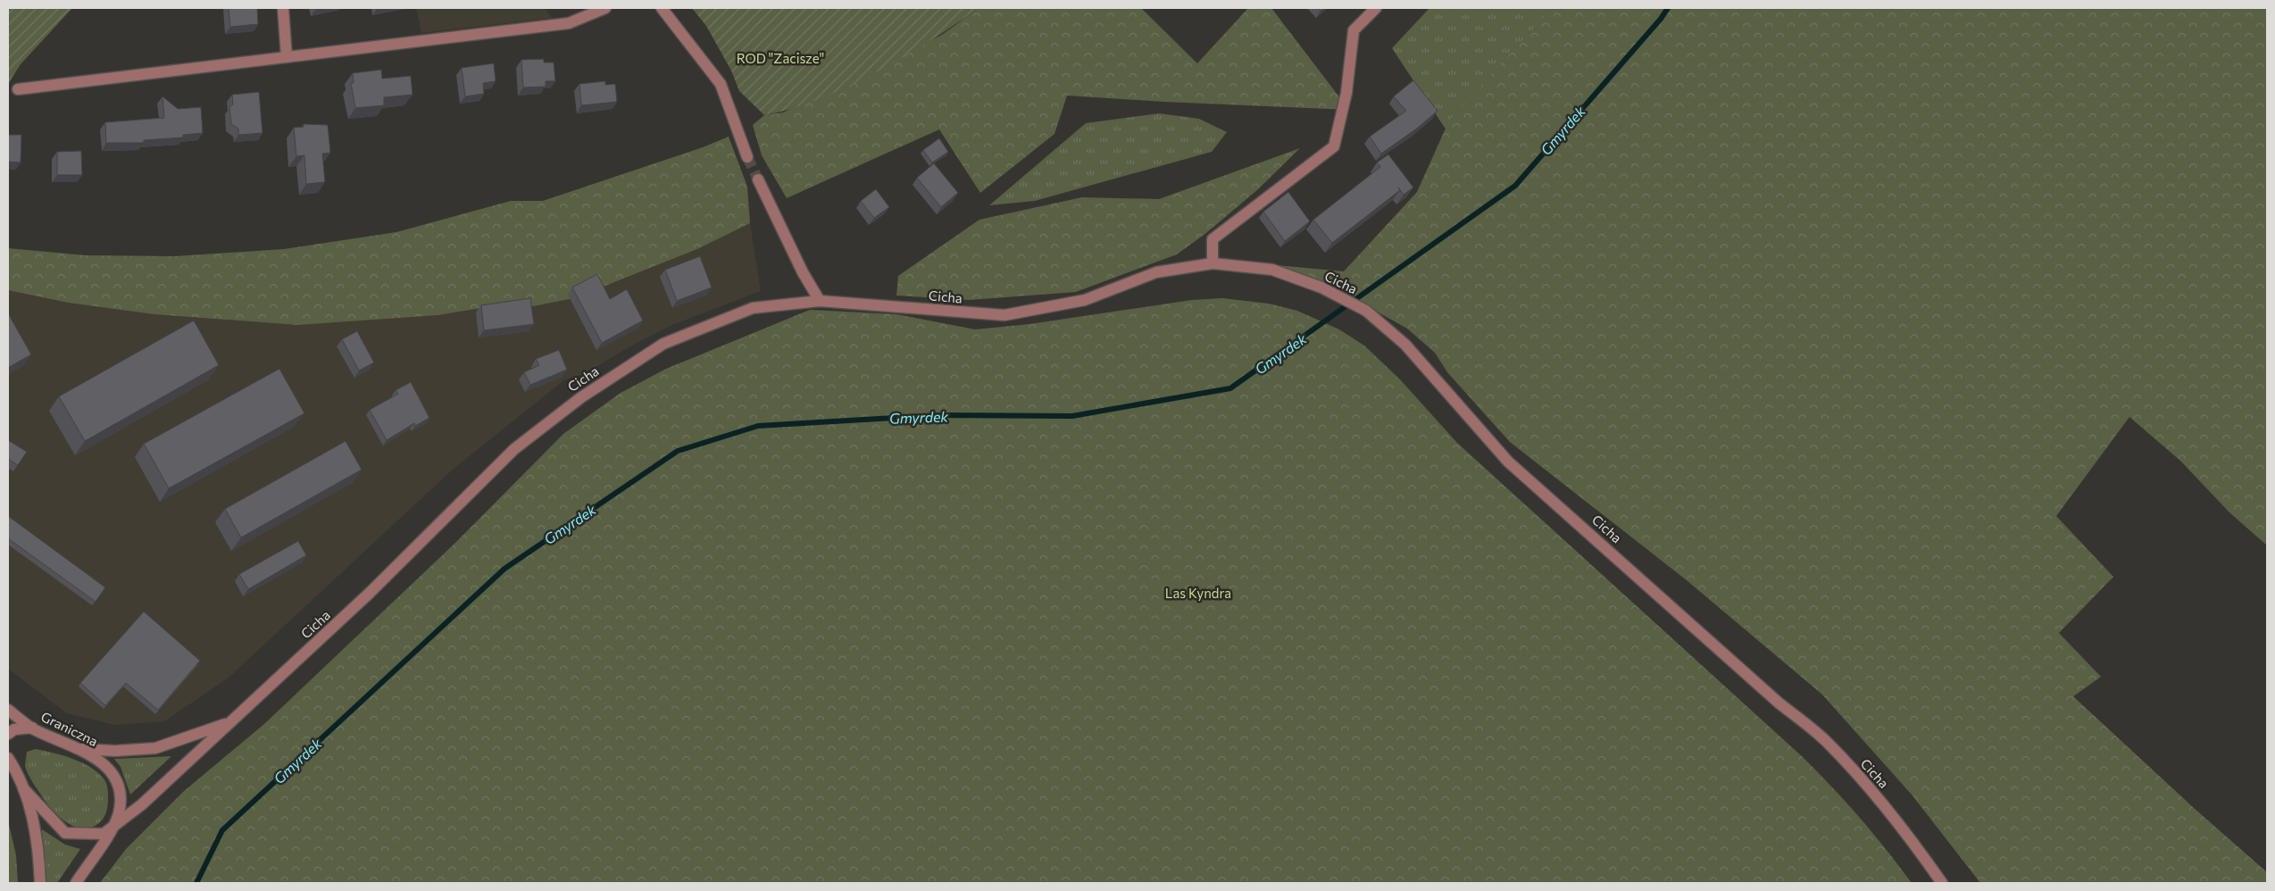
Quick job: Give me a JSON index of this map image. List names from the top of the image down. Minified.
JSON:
{"streets":{"street":["Cicha","Graniczna"]},"crossings":[["Cicha","Graniczna"]],"water":["Gmyrdek"],"parks":["ROD \"Zacisze\"","Las Kyndra"]}
